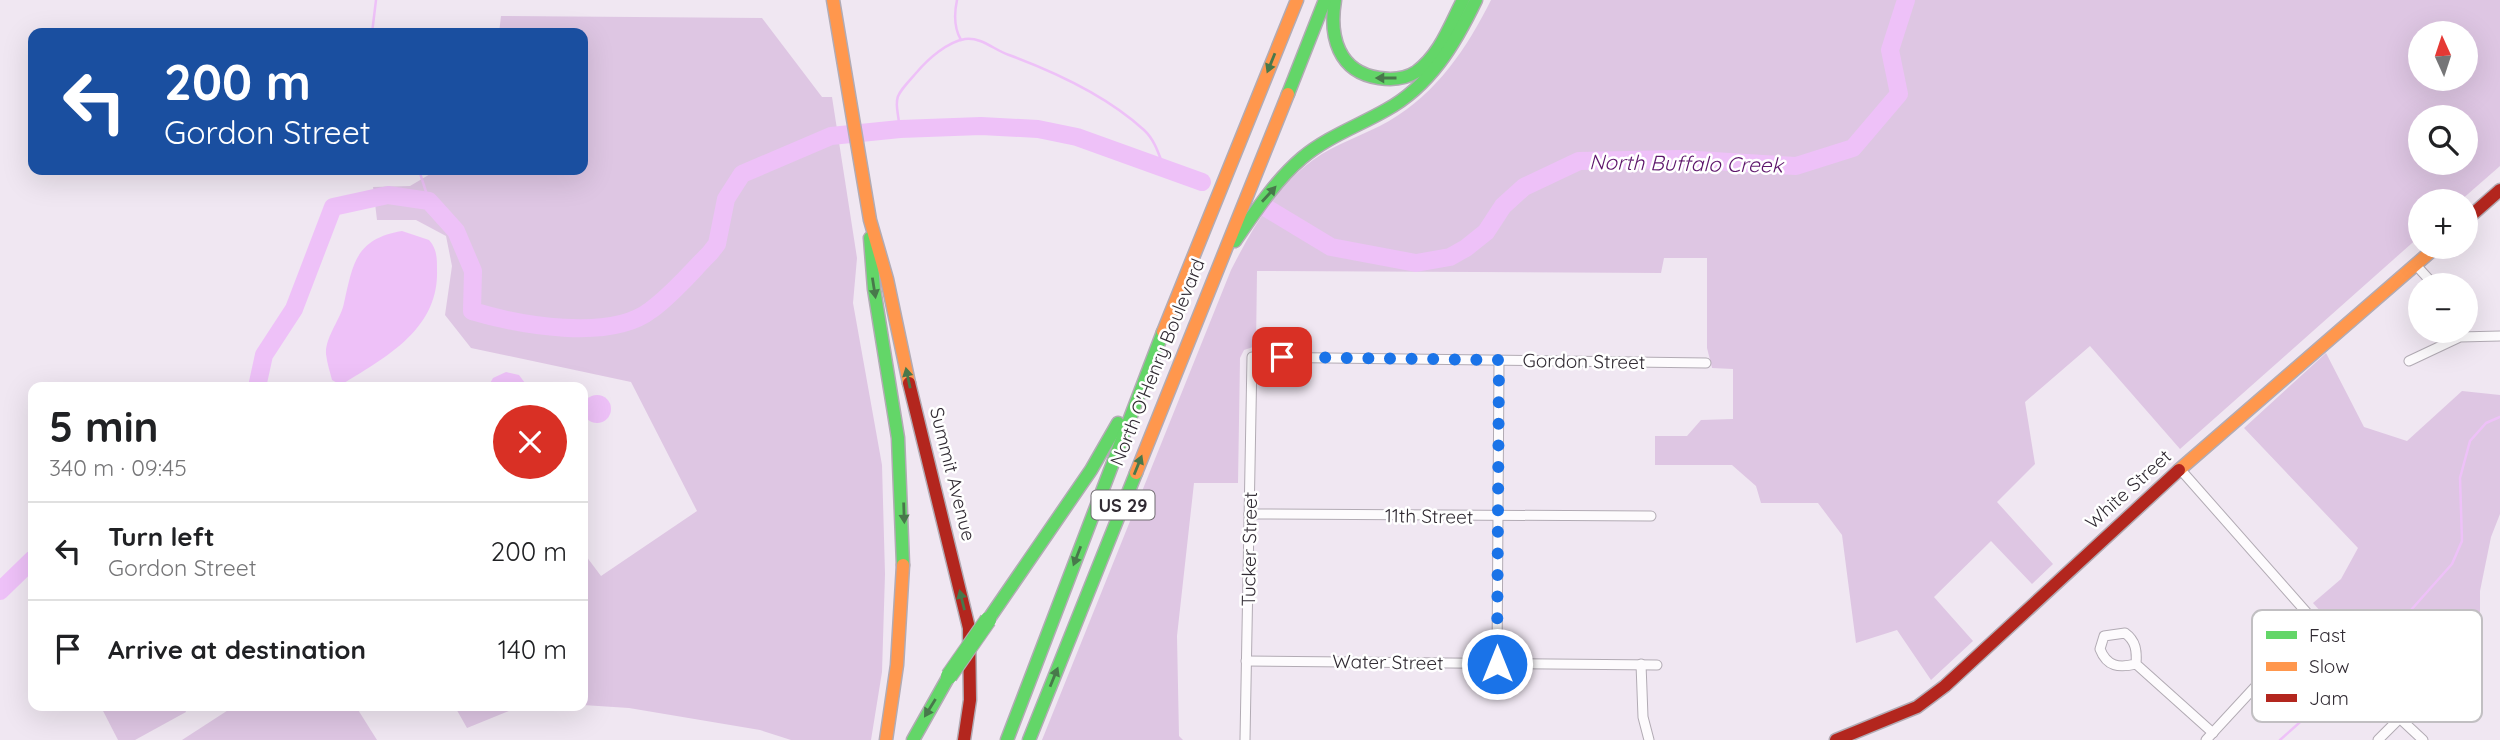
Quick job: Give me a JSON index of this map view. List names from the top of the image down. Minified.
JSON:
{"streets":{"main road":["North O'Henry Boulevard","Summit Avenue","White Street","US 29"],"street":["Gordon Street","11th Street","Tucker Street","Water Street"]},"crossings":[["Gordon Street","Tucker Street"],["11th Street","Tucker Street"],["Tucker Street","Water Street"]],"water":["North Buffalo Creek"],"legend":["Fast","Slow","Jam"],"north":"top","page":{"map_buttons":["+","−"],"turn":["200 m","Gordon Street"],"heading":["5 min","340 m · 09:45"],"list":[{"name":"Turn left","note":"Gordon Street","value":"200 m"},{"name":"Arrive at destination","value":"140 m"}]}}
